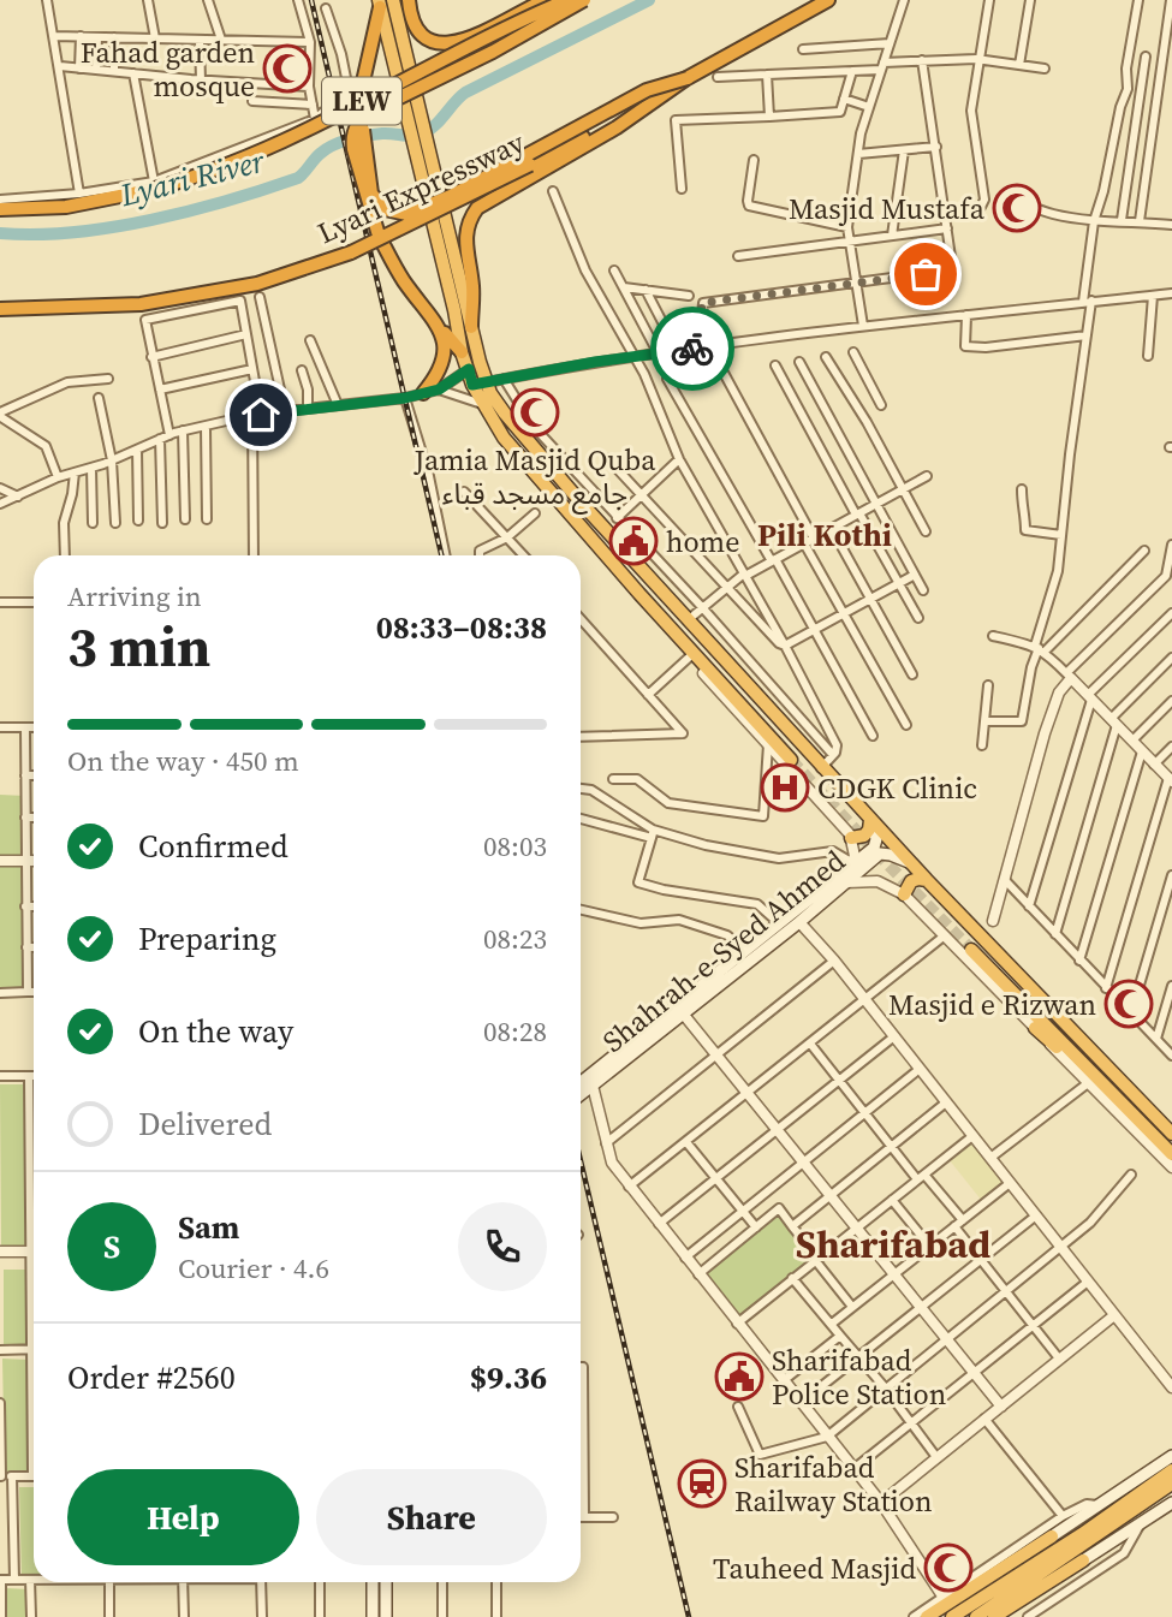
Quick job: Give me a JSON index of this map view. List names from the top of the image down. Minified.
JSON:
{"streets":{"highway":["LEW","Lyari Expressway"],"main road":["Shahrah-e-Syed Ahmed"]},"crossings":[["LEW","Lyari Expressway"]],"districts":["Pili Kothi","Sharifabad"],"water":["Lyari River"],"places":{"mosque":["Fahad garden mosque","Masjid Mustafa","Jamia Masjid Quba جامع مسجد قباء","Masjid e Rizwan","Tauheed Masjid"],"public building":["home","Sharifabad Police Station"],"hospital":["CDGK Clinic"],"station":["Sharifabad Railway Station"]},"page":{"heading":["3 min","Arriving in","08:33–08:38"],"panel":["Sam","Courier · 4.6","Order #2560","$9.36"],"bar":"On the way · 450 m","list":[["Confirmed","08:03"],["Preparing","08:23"],["On the way","08:28"],"Delivered"],"round":"S","buttons":["Help","Share"]}}
